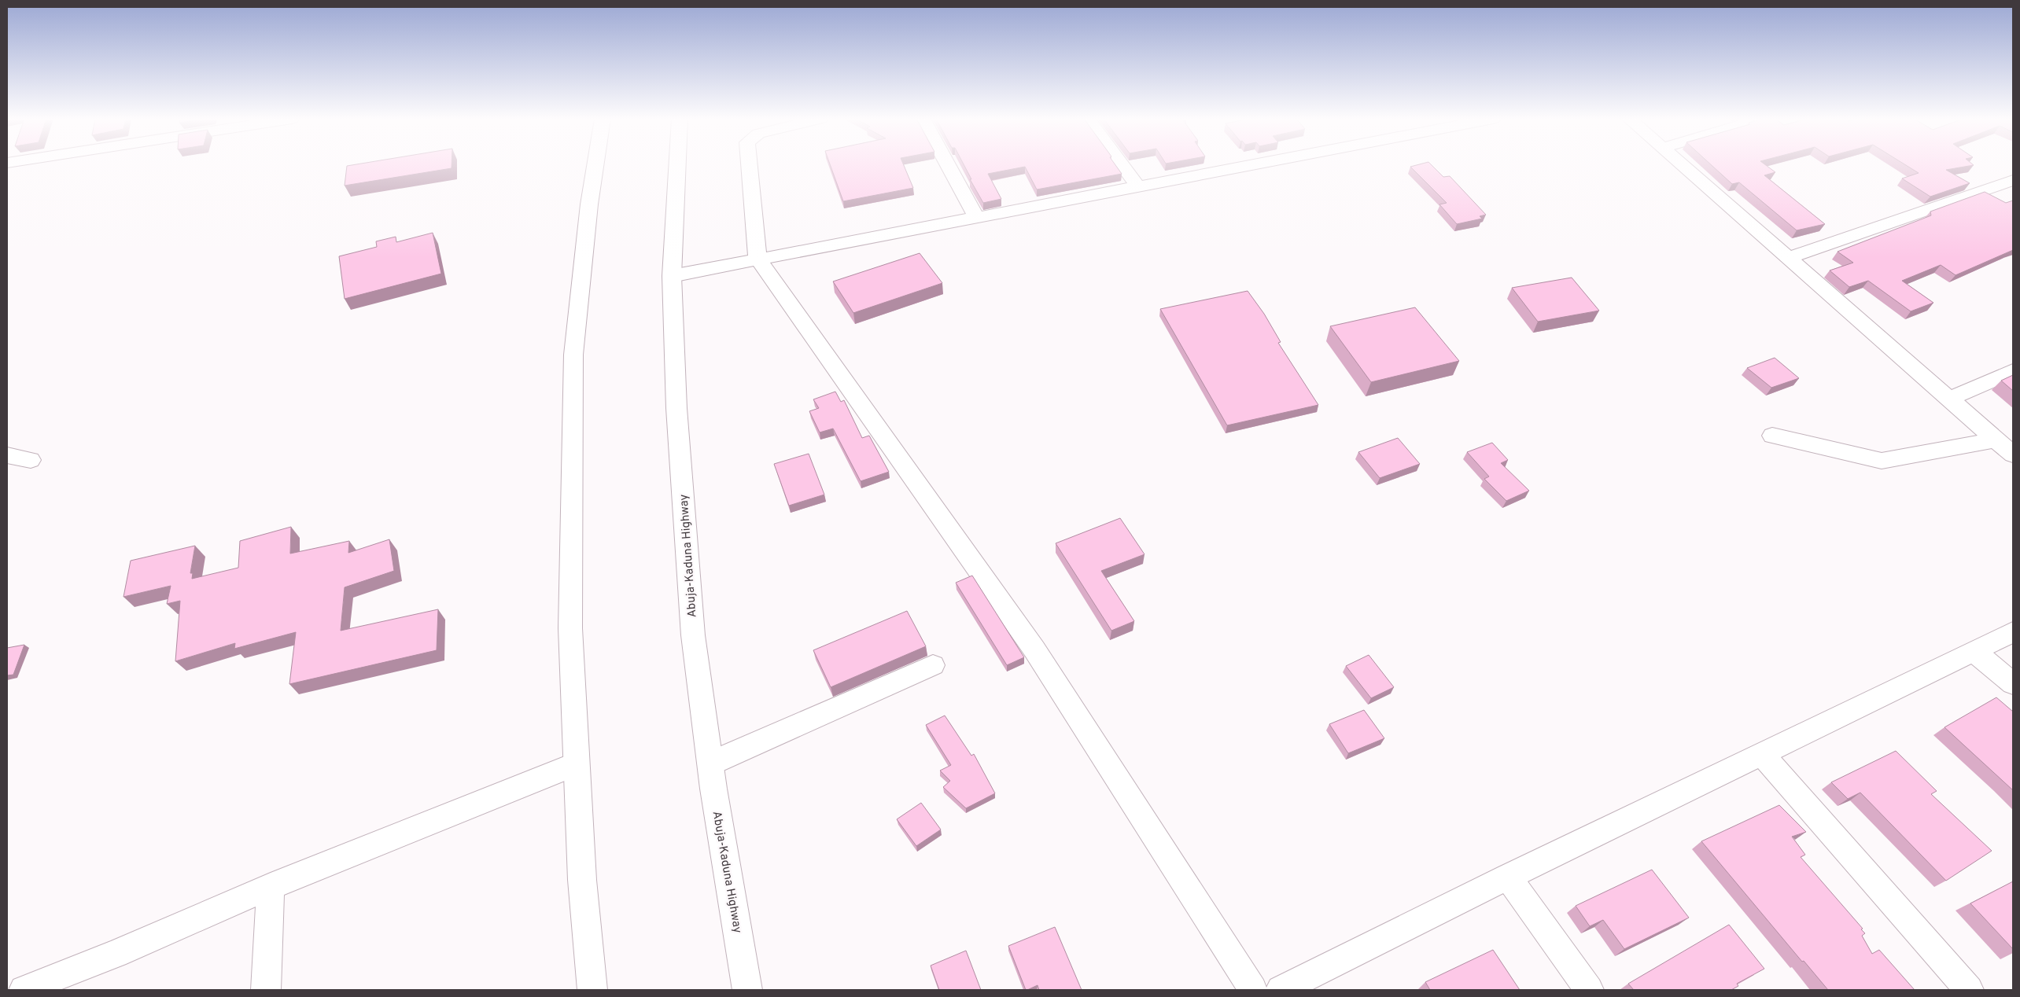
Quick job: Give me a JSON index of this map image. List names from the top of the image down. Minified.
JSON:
{"streets":{"main road":["Abuja-Kaduna Highway"]}}
